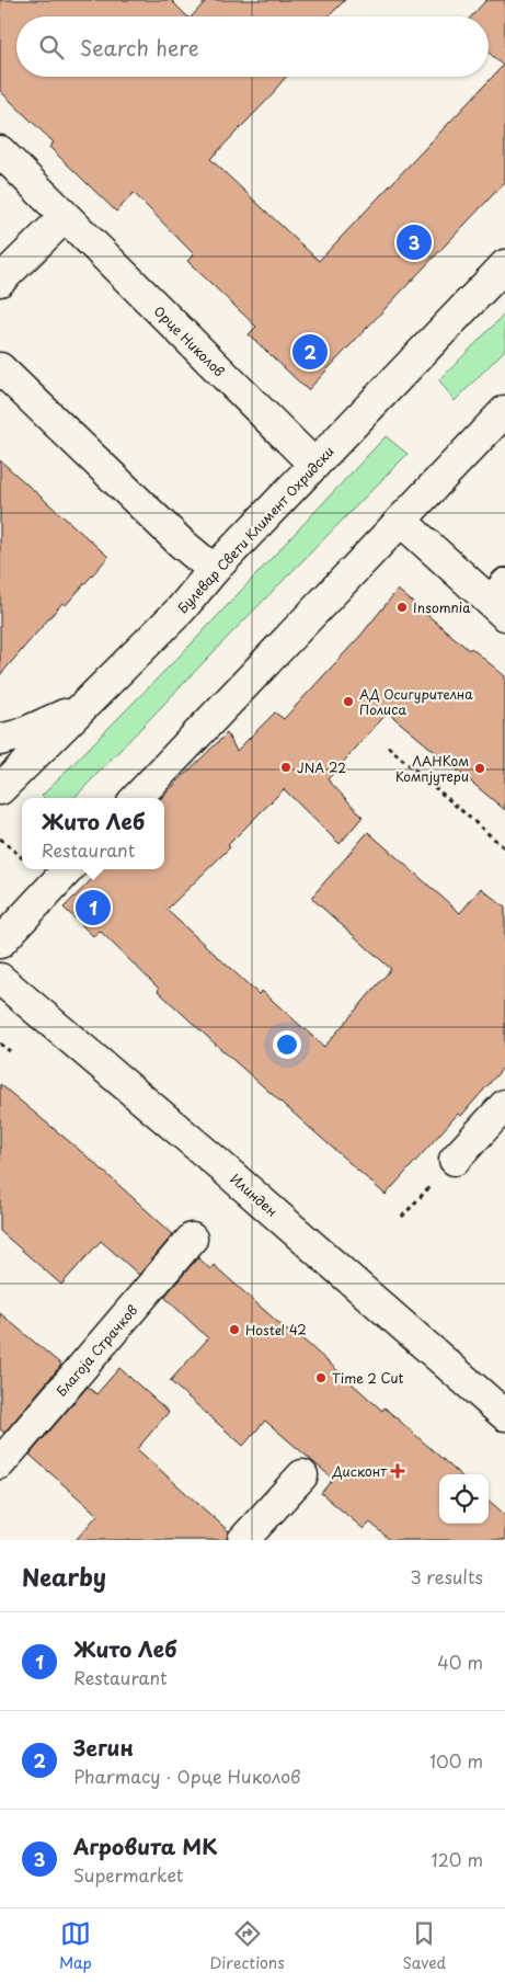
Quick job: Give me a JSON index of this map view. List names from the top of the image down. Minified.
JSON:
{"streets":{"street":["Орце Николов","Булевар Свети Климент Охридски","Илинден","Благоја Страчков"]},"crossings":[["Орце Николов","Булевар Свети Климент Охридски"]],"places":{"other":["Insomnia","АД Осигурителна Полиса","JNA 22","ЛАНКом Компјутери","Hostel 42","Time 2 Cut"],"health":["Дисконт"]},"page":{"search":"Search here","pins":["3","2","1"],"popup":["Жито Леб","Restaurant"],"heading":["Nearby","3 results"],"list":[{"mark":"1","name":"Жито Леб","note":"Restaurant","value":"40 m"},{"mark":"2","name":"Зегин","note":"Pharmacy · Орце Николов","value":"100 m"},{"mark":"3","name":"Агровита МК","note":"Supermarket","value":"120 m"}],"nav":["Map","Directions","Saved"]}}
